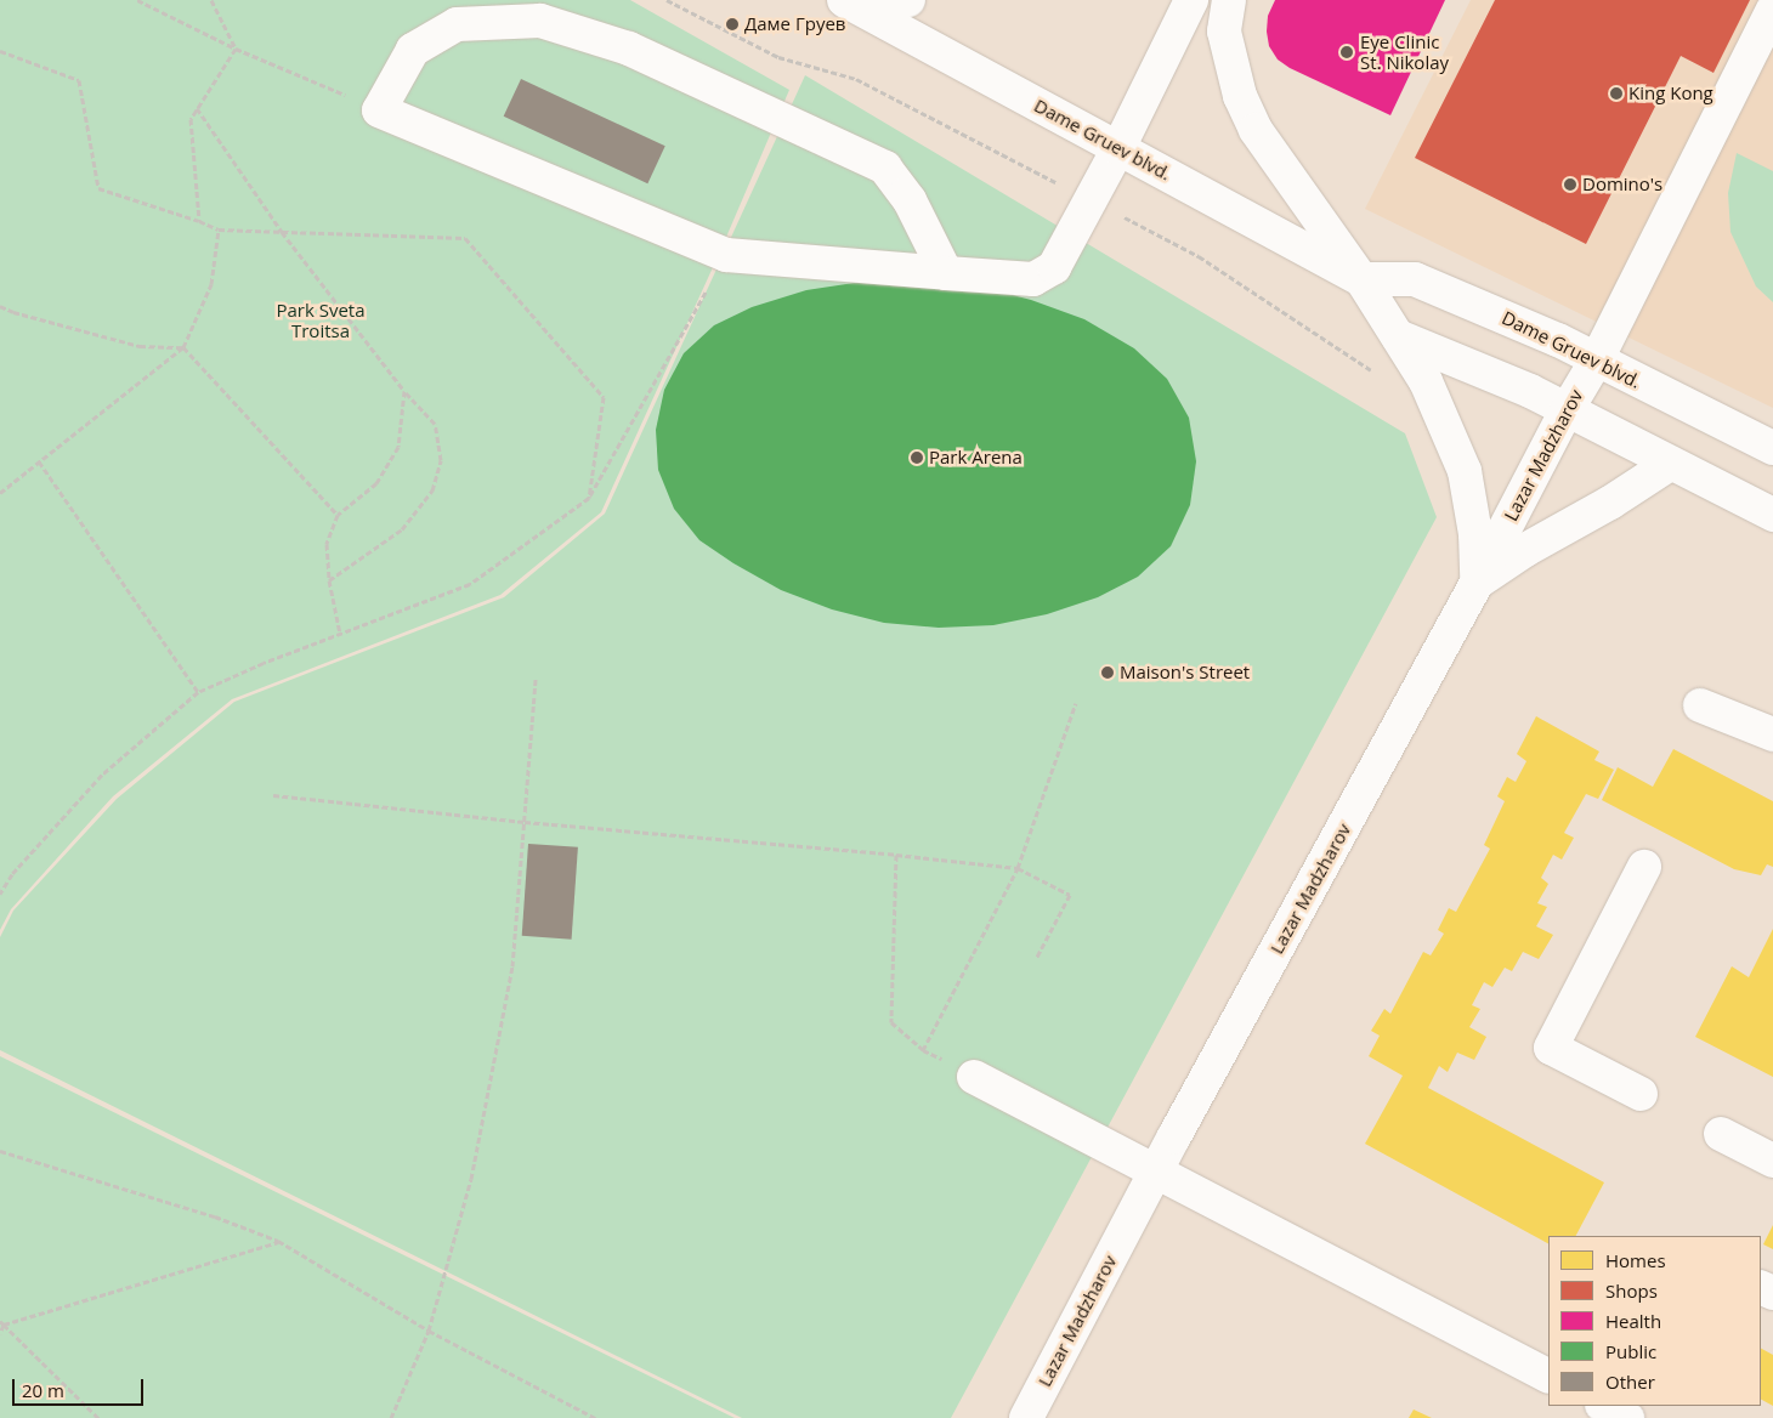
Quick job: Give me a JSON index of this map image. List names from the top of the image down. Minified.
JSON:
{"streets":{"main road":["Dame Gruev blvd.","Lazar Madzharov"]},"crossings":[["Dame Gruev blvd.","Lazar Madzharov"]],"parks":["Park Sveta Troitsa"],"places":["Даме Груев","Eye Clinic St. Nikolay","King Kong","Domino's","Park Arena","Maison's Street"],"legend":["Homes","Shops","Health","Public","Other"],"scale_bar":"20 m"}
